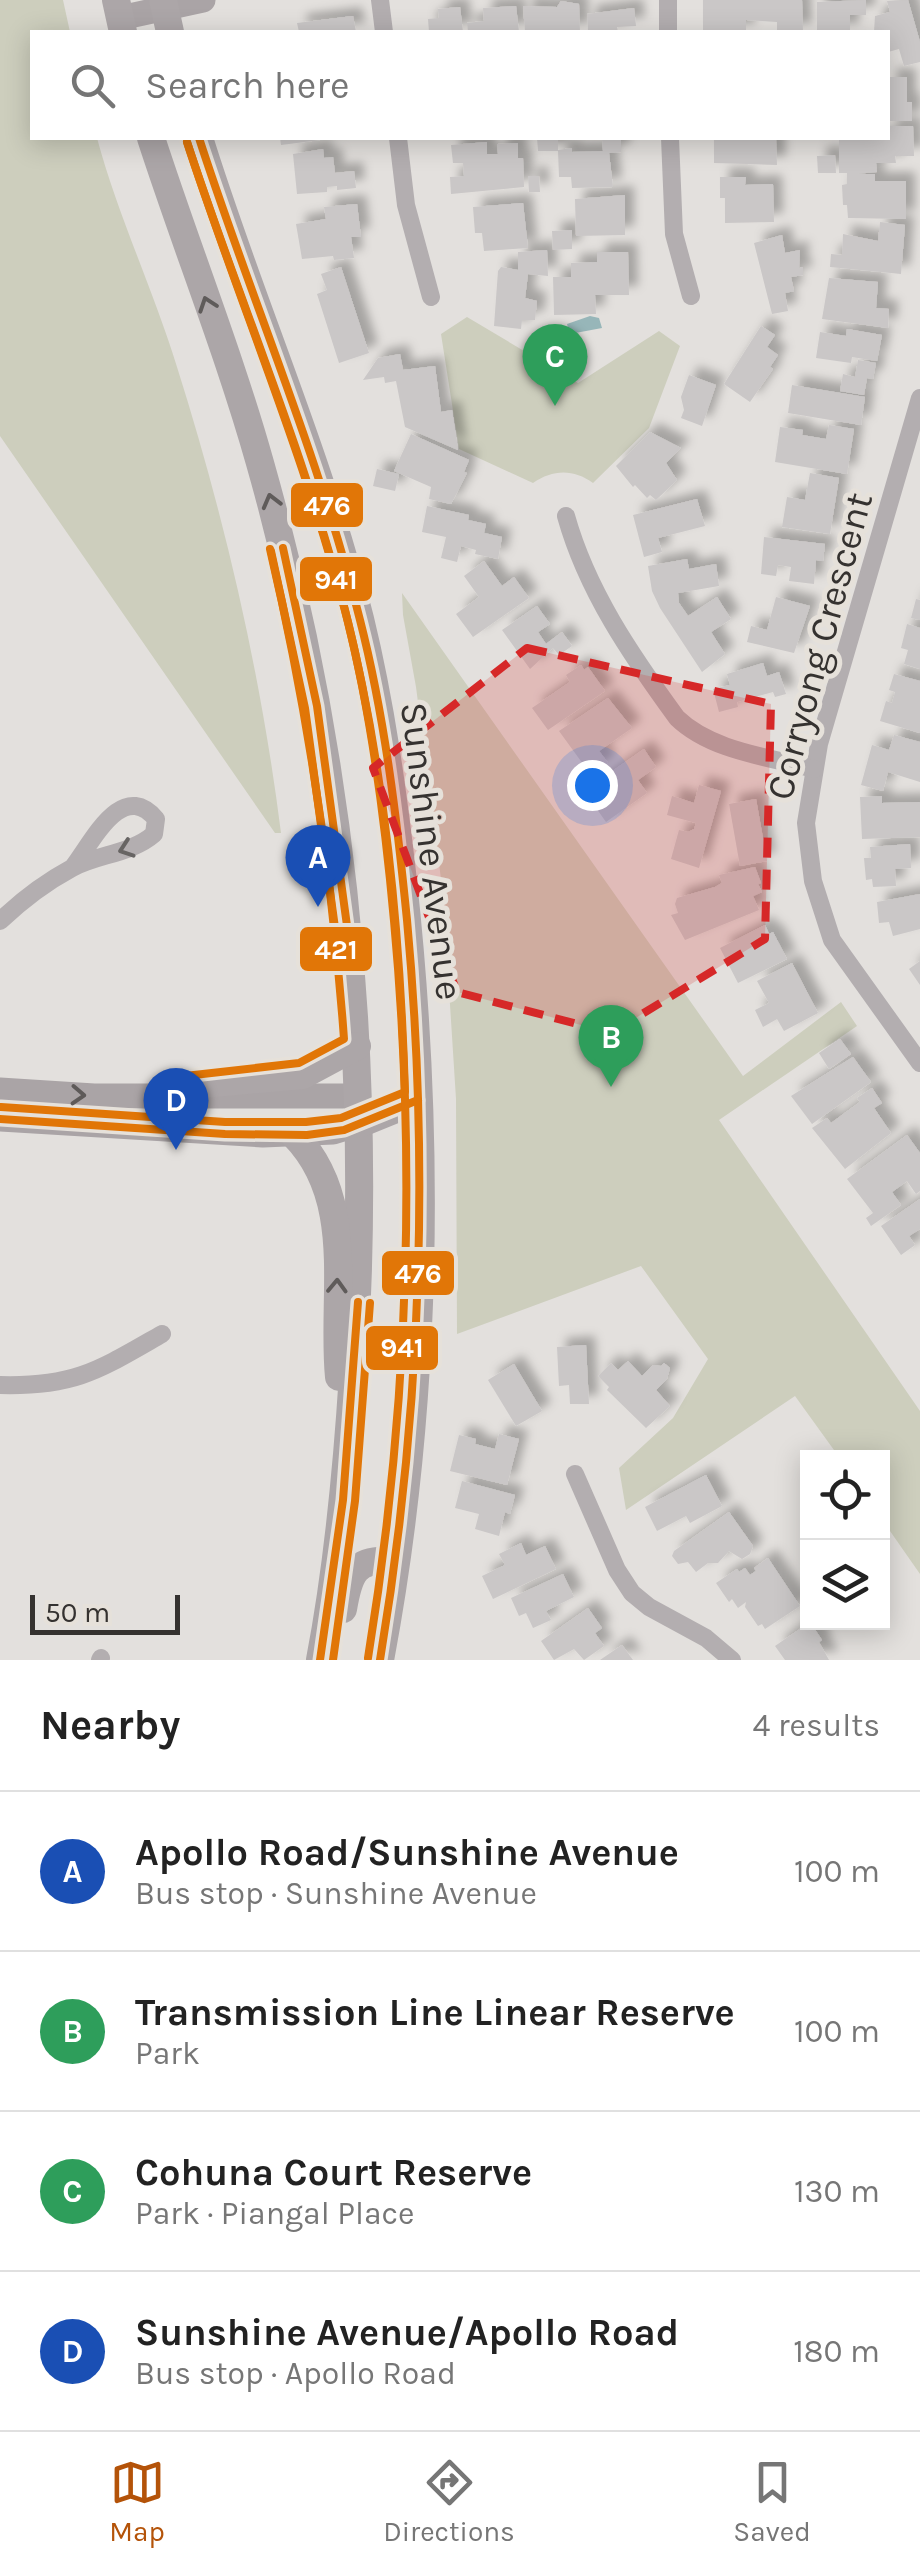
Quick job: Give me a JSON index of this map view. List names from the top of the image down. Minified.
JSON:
{"streets":{"main road":["Sunshine Avenue"],"street":["Corryong Crescent"]},"lines":["transit line 476","transit line 941","transit line 421"],"scale_bar":"50 m","page":{"search":"Search here","pins":["C","A","B","D"],"scale":"50 m","heading":["Nearby","4 results"],"list":[{"mark":"A","name":"Apollo Road/Sunshine Avenue","note":"Bus stop · Sunshine Avenue","value":"100 m"},{"mark":"B","name":"Transmission Line Linear Reserve","note":"Park","value":"100 m"},{"mark":"C","name":"Cohuna Court Reserve","note":"Park · Piangal Place","value":"130 m"},{"mark":"D","name":"Sunshine Avenue/Apollo Road","note":"Bus stop · Apollo Road","value":"180 m"}],"nav":["Map","Directions","Saved"]}}
